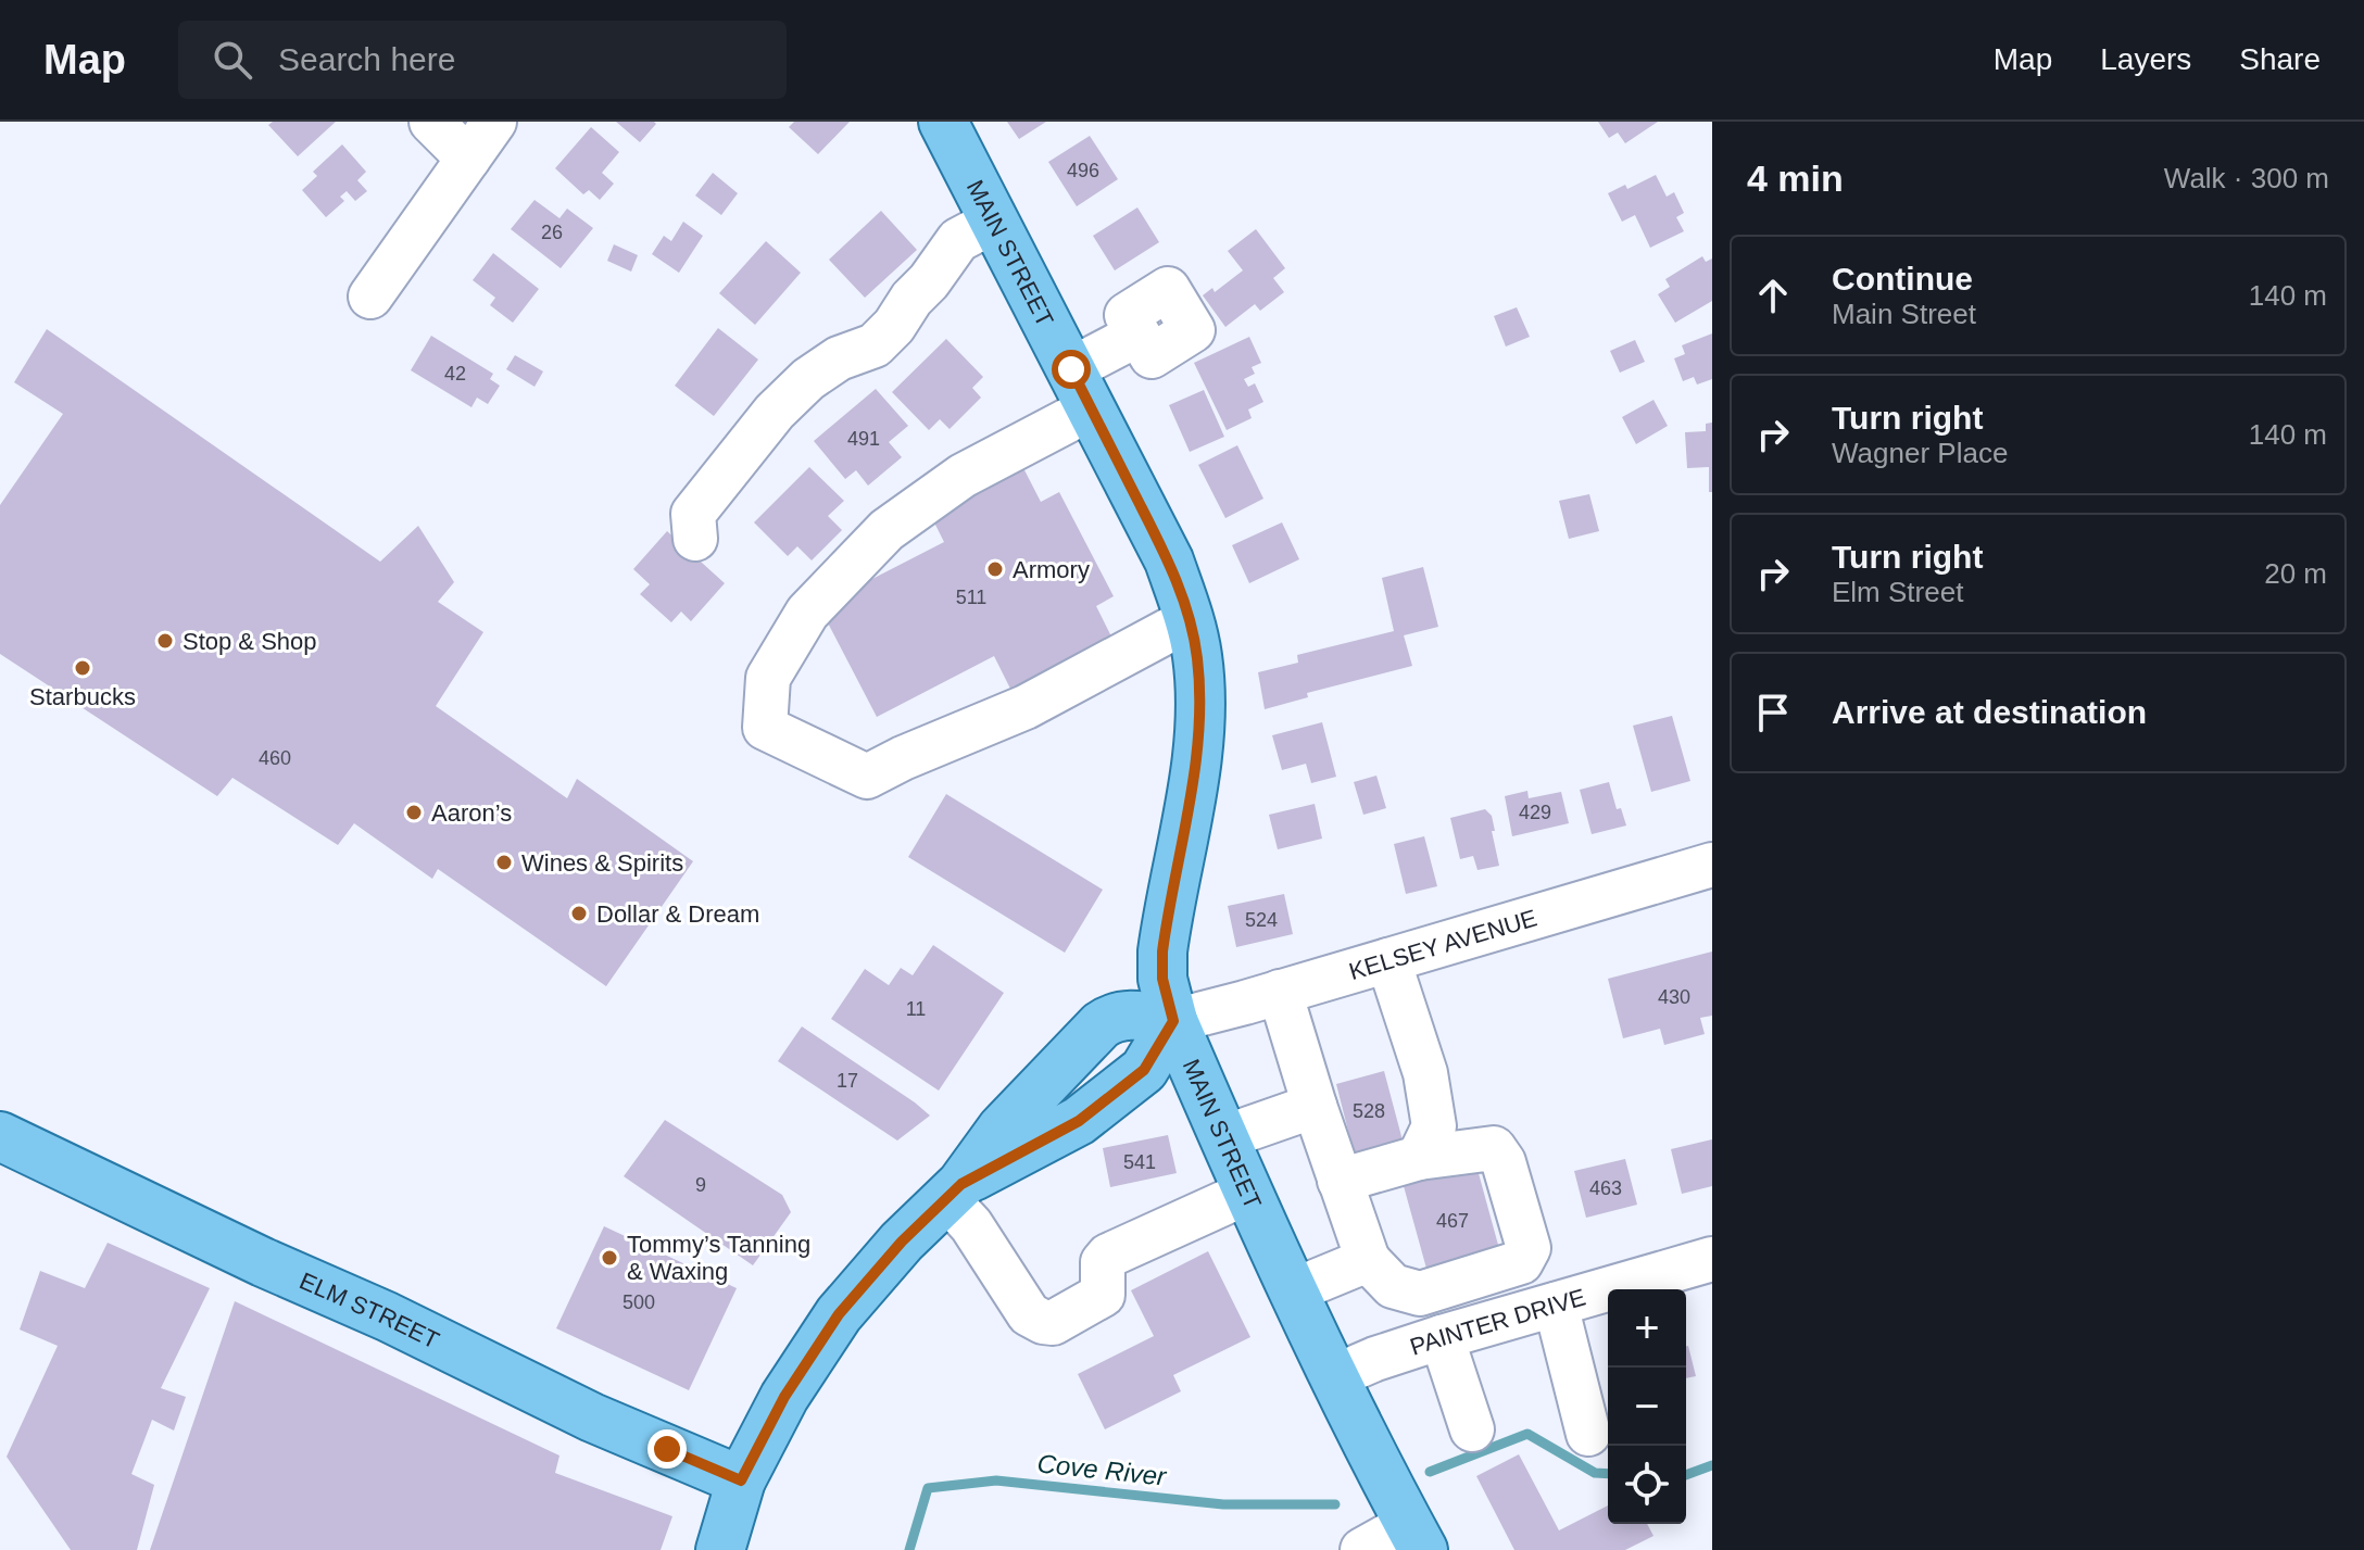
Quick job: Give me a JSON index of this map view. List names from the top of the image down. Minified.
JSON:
{"streets":{"main road":["MAIN STREET","ELM STREET"],"street":["KELSEY AVENUE","PAINTER DRIVE"]},"crossings":[["MAIN STREET","KELSEY AVENUE"],["MAIN STREET","PAINTER DRIVE"]],"water":["Cove River"],"places":["Armory","Stop & Shop","Starbucks","Aaron’s","Wines & Spirits","Dollar & Dream","Tommy’s Tanning & Waxing"],"house_numbers":["496","26","42","491","511","460","429","524","430","11","17","528","541","9","463","467","500"],"page":{"header":"Map","search":"Search here","nav":["Map","Layers","Share"],"heading":["4 min","Walk · 300 m"],"list":[["Continue","Main Street","140 m"],["Turn right","Wagner Place","140 m"],["Turn right","Elm Street","20 m"],"Arrive at destination"],"map_buttons":["+","−"]}}
